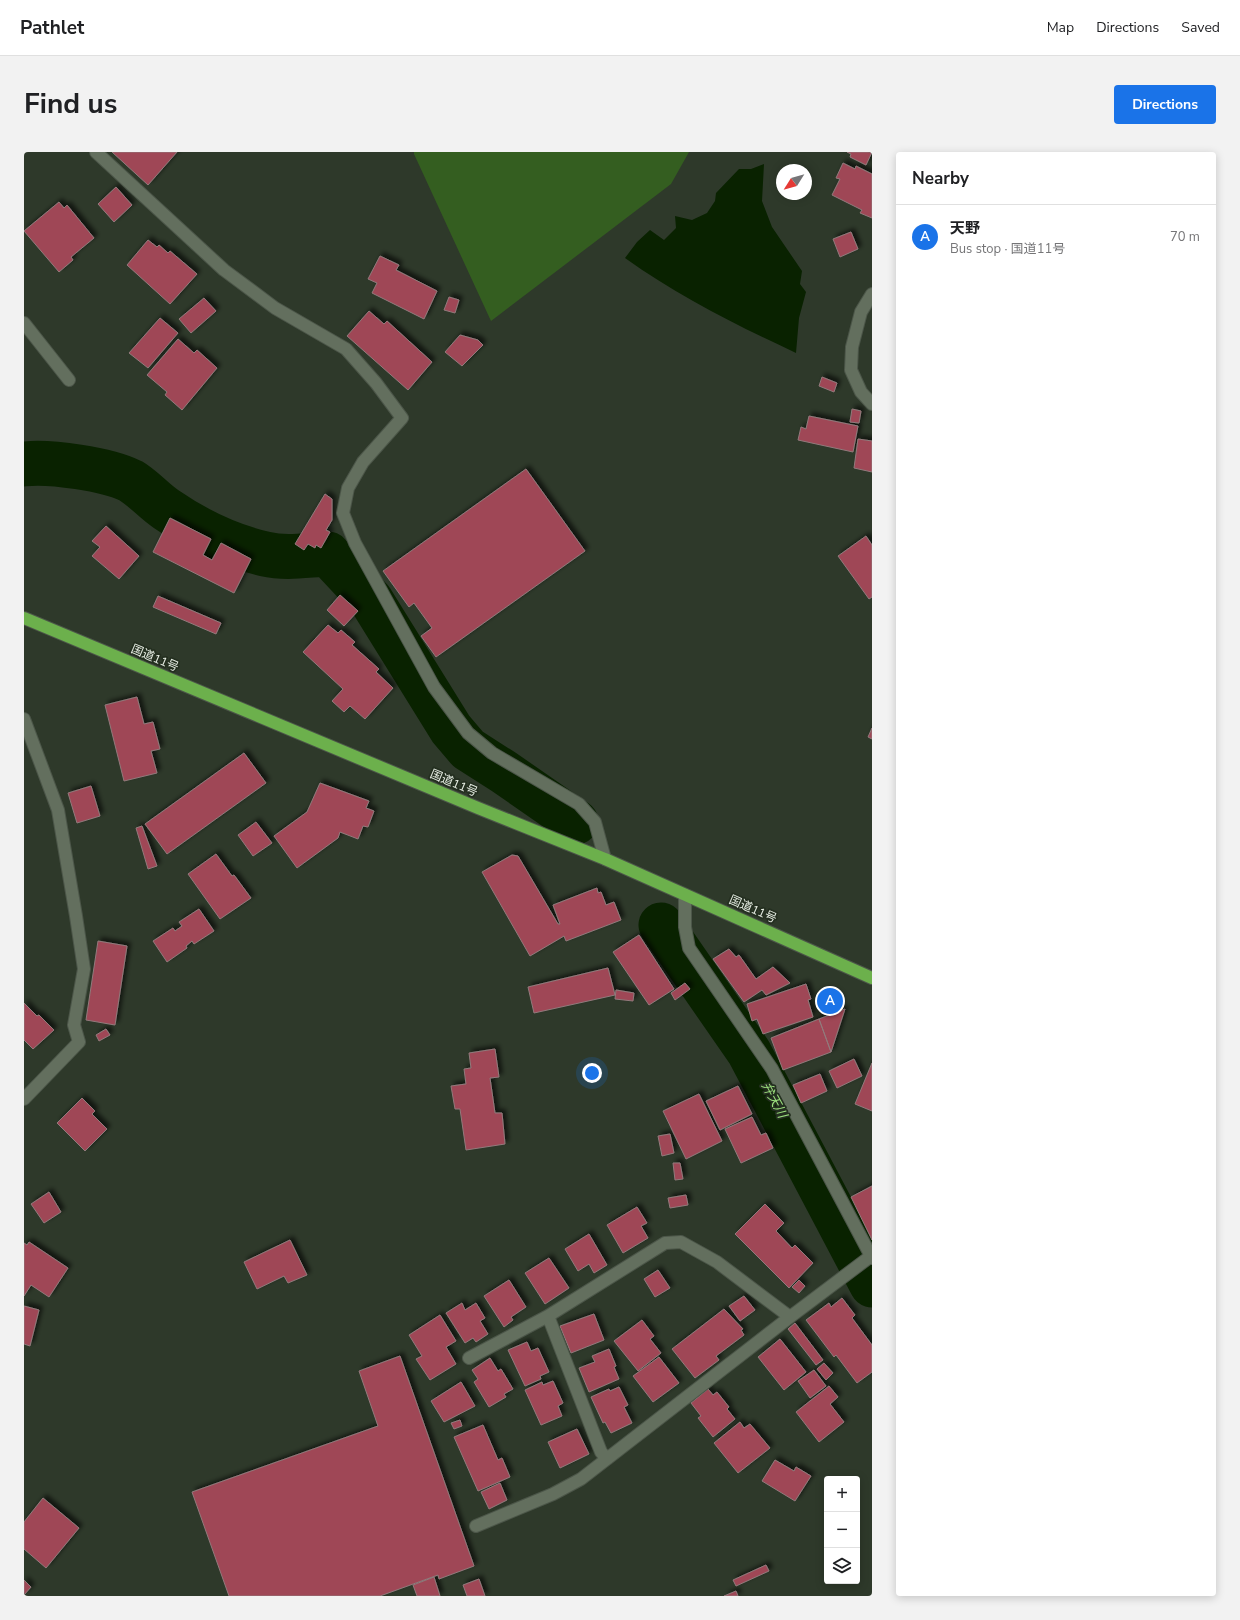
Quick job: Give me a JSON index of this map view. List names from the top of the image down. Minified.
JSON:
{"streets":{"highway":["国道11号"]},"water":["弁天川"],"north":"bottom left","page":{"header":"Pathlet","nav":["Map","Directions","Saved"],"title":"Find us","buttons":"Directions","heading":"Nearby","list":[{"mark":"A","name":"天野","note":"Bus stop · 国道11号","value":"70 m"}],"pins":"A","map_buttons":["+","−"]}}
